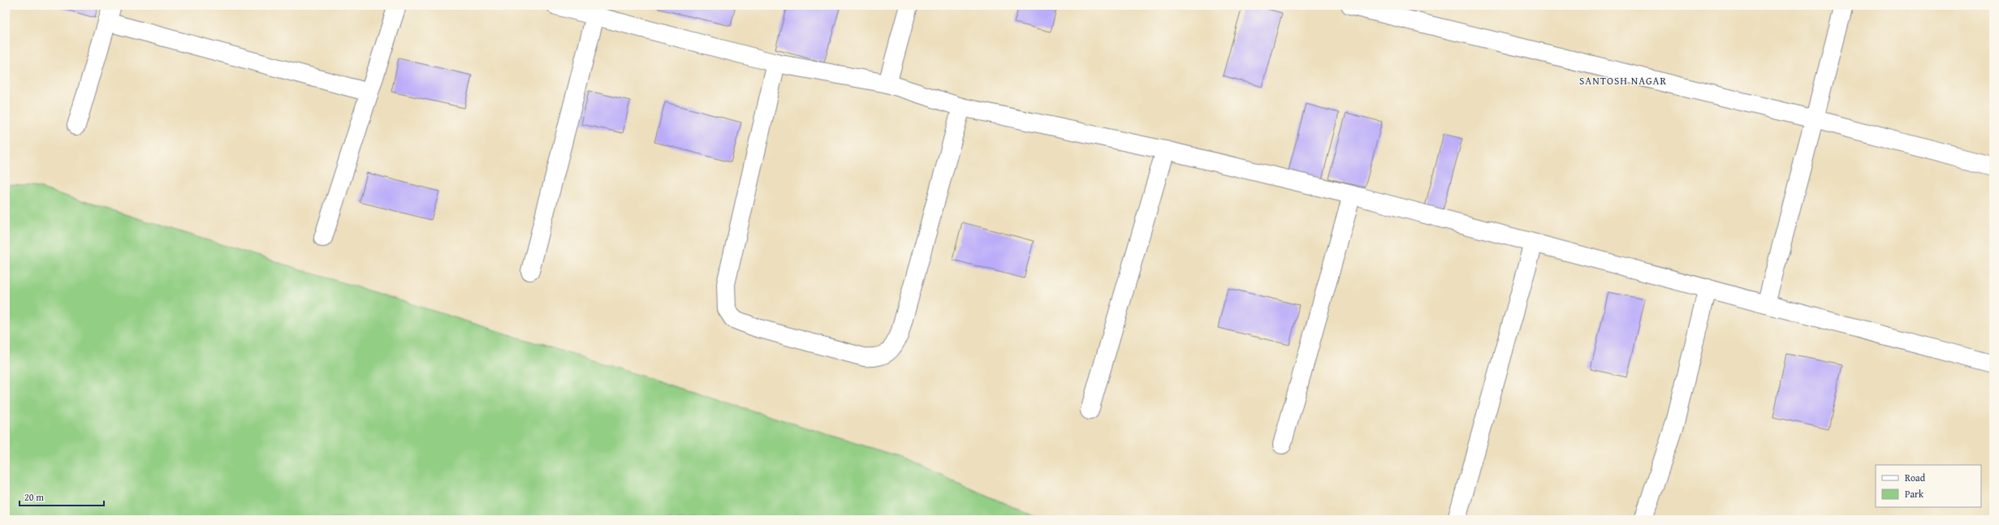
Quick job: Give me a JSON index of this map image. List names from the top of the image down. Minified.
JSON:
{"districts":["SANTOSH NAGAR"],"legend":["Road","Park"],"scale_bar":"20 m"}
